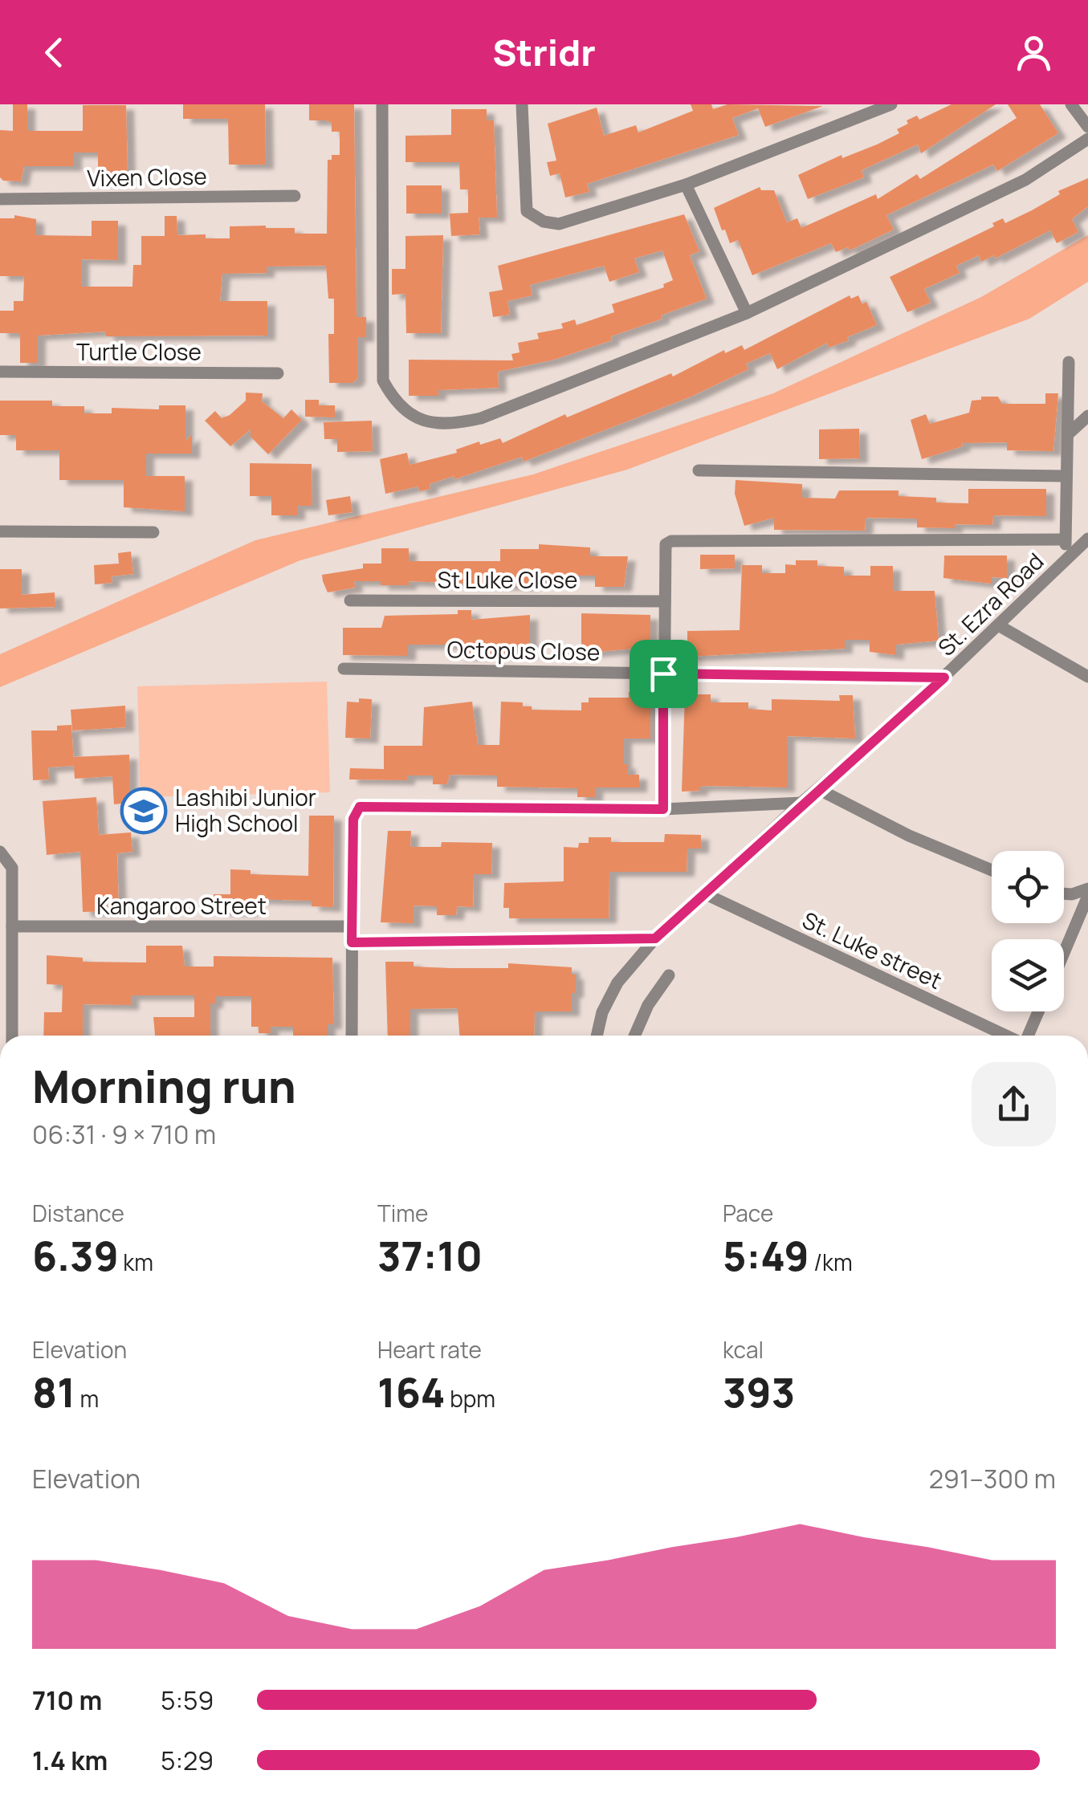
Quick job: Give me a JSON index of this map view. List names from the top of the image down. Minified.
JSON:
{"streets":{"street":["Vixen Close","Turtle Close","St Luke Close","St. Ezra Road","Octopus Close","Kangaroo Street","St. Luke street"]},"crossings":[["St. Ezra Road","Octopus Close"],["St. Ezra Road","St. Luke street"]],"places":{"school or university":["Lashibi Junior High School"]},"page":{"header":"Stridr","heading":["Morning run","06:31 · 9 × 710 m"],"stats":[["Distance","6.39 km"],["Time","37:10"],["Pace","5:49 /km"],["Elevation","81 m"],["Heart rate","164 bpm"],["kcal","393"]],"chart":["Elevation","291–300 m"],"list":[{"name":"710 m","note":"5:59"},{"name":"1.4 km","note":"5:29"}]}}
